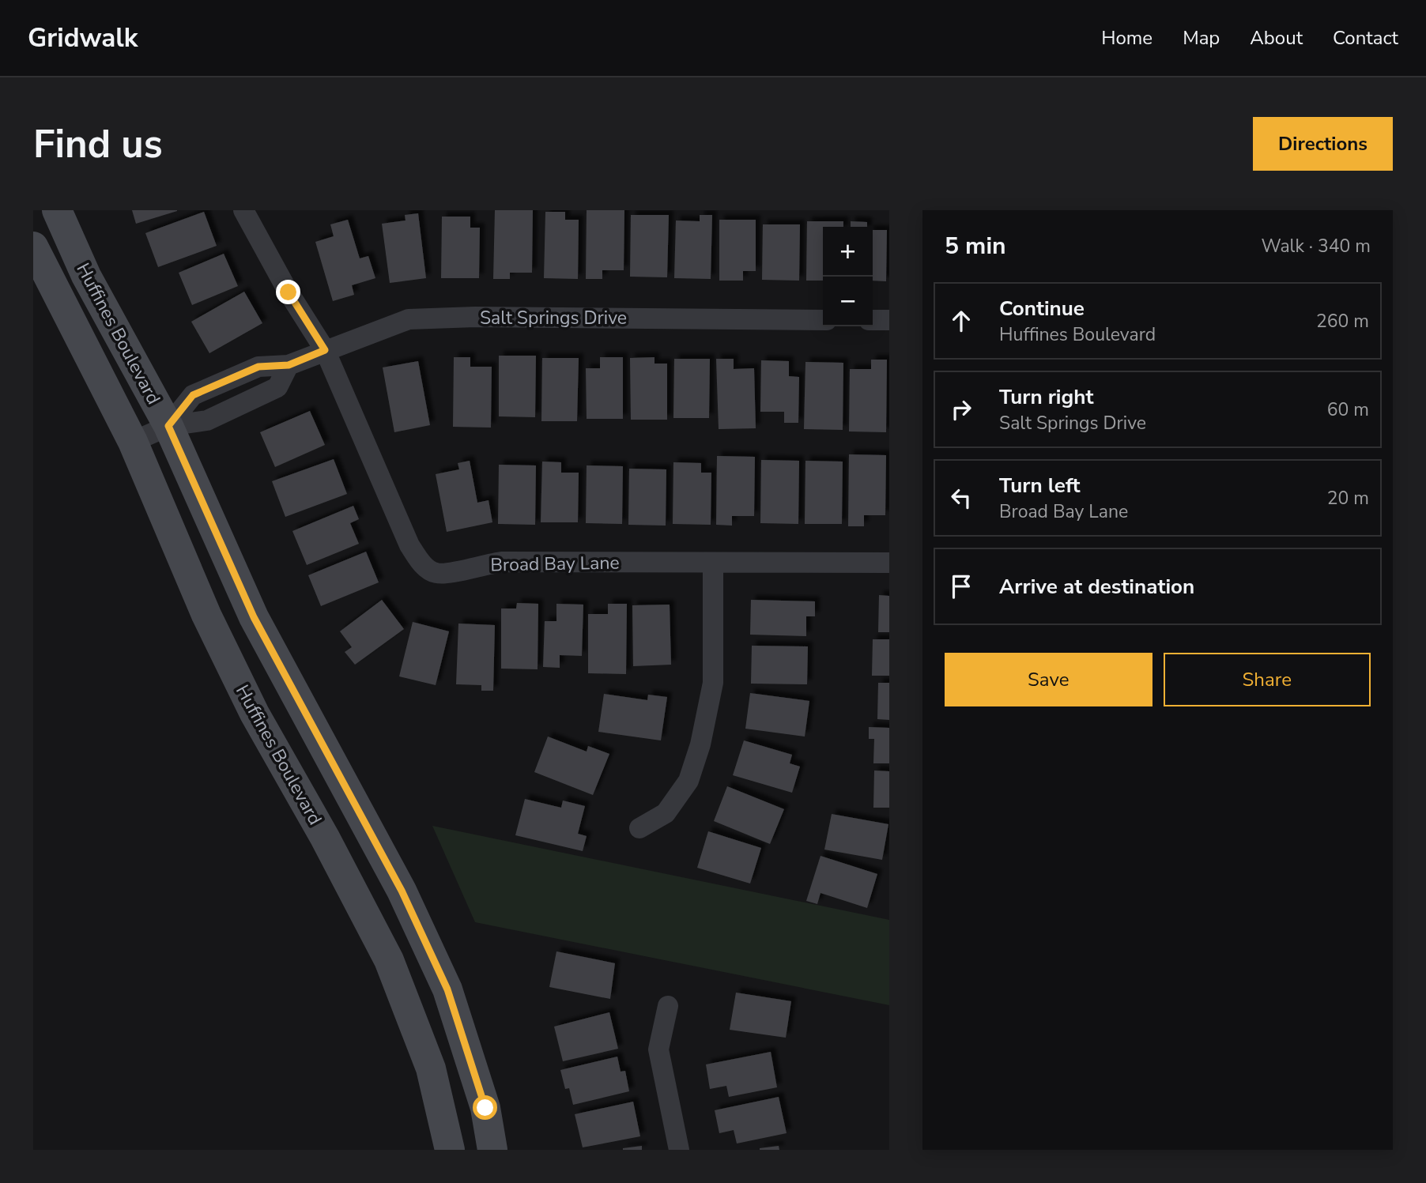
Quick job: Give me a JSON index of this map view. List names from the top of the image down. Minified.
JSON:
{"streets":{"main road":["Huffines Boulevard"],"street":["Salt Springs Drive","Broad Bay Lane"]},"crossings":[["Salt Springs Drive","Huffines Boulevard"],["Salt Springs Drive","Broad Bay Lane"]],"page":{"header":"Gridwalk","nav":["Home","Map","About","Contact"],"buttons":["Directions",["Save","Share"]],"title":"Find us","heading":["5 min","Walk · 340 m"],"map_buttons":["+","−"],"list":[["Continue","Huffines Boulevard","260 m"],["Turn right","Salt Springs Drive","60 m"],["Turn left","Broad Bay Lane","20 m"],"Arrive at destination"]}}
